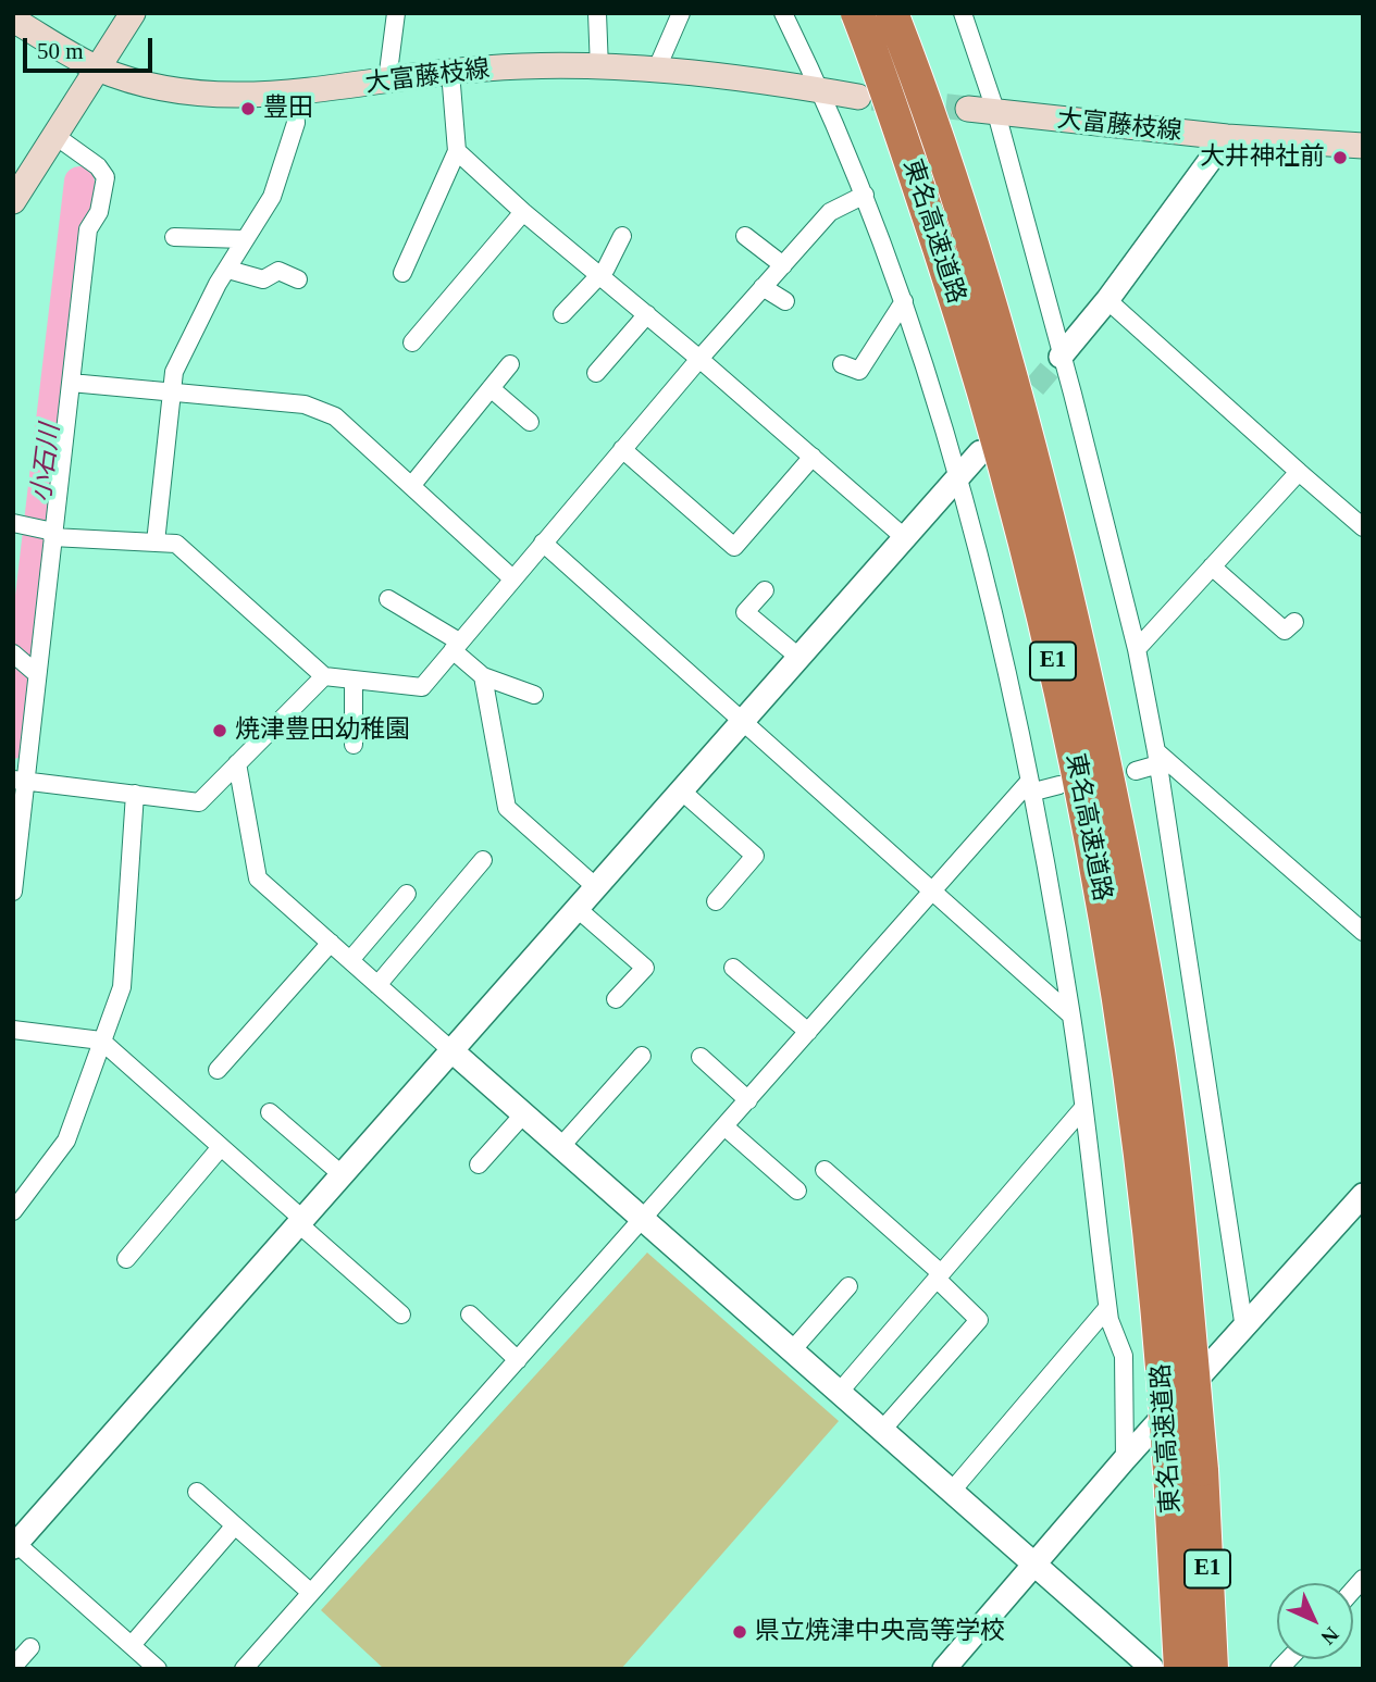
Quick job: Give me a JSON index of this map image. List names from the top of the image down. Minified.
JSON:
{"streets":{"highway":["東名高速道路","E1"],"main road":["大富藤枝線"]},"water":["小石川"],"places":["豊田","大井神社前","焼津豊田幼稚園","県立焼津中央高等学校"],"scale_bar":"50 m","north":"bottom right"}
